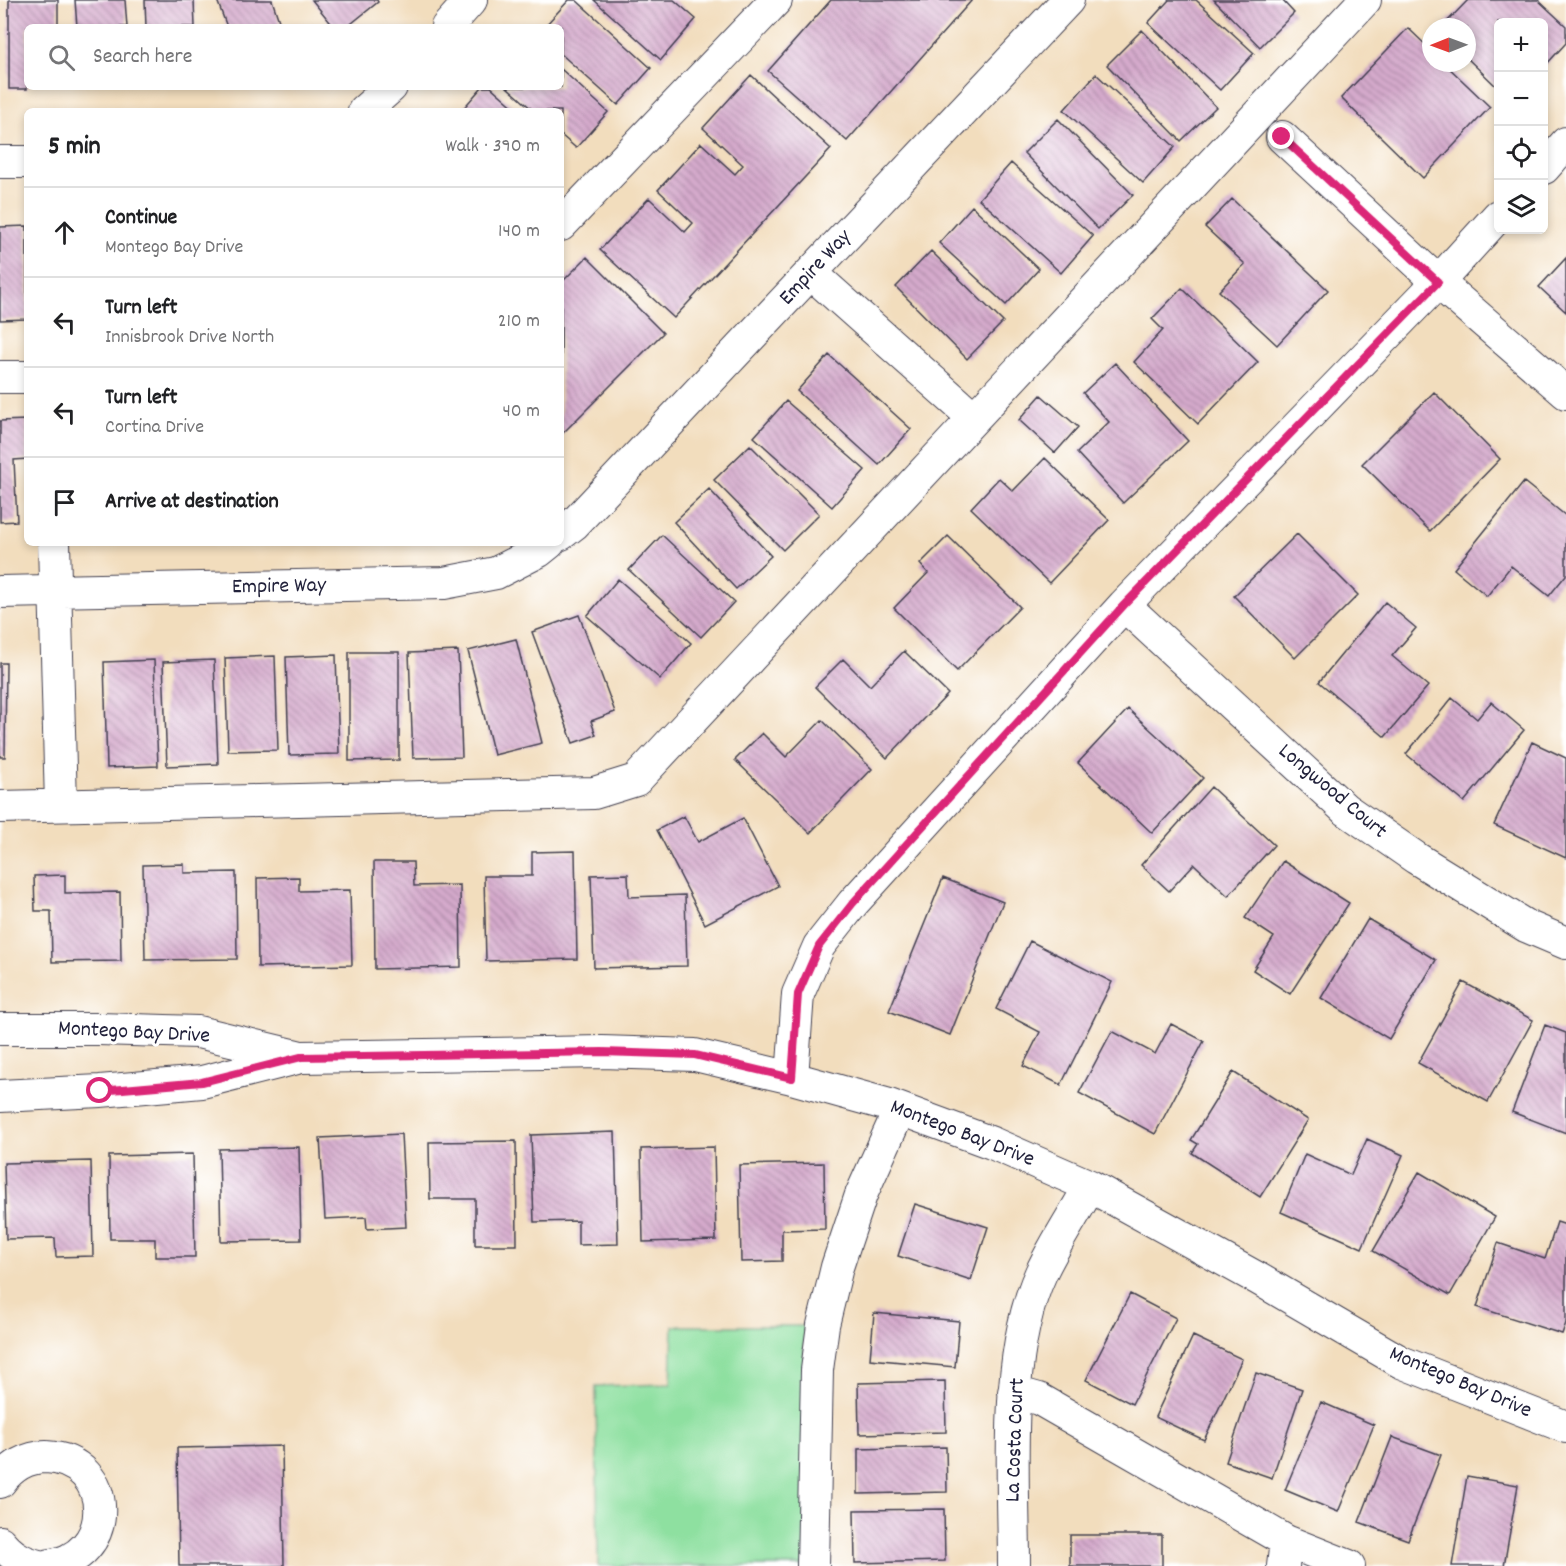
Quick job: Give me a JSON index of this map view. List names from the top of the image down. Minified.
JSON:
{"streets":{"street":["Empire Way","Longwood Court","Montego Bay Drive","La Costa Court"]},"crossings":[["Montego Bay Drive","La Costa Court"]],"north":"left","page":{"map_buttons":["+","−"],"search":"Search here","heading":["5 min","Walk · 390 m"],"list":[["Continue","Montego Bay Drive","140 m"],["Turn left","Innisbrook Drive North","210 m"],["Turn left","Cortina Drive","40 m"],"Arrive at destination"]}}
